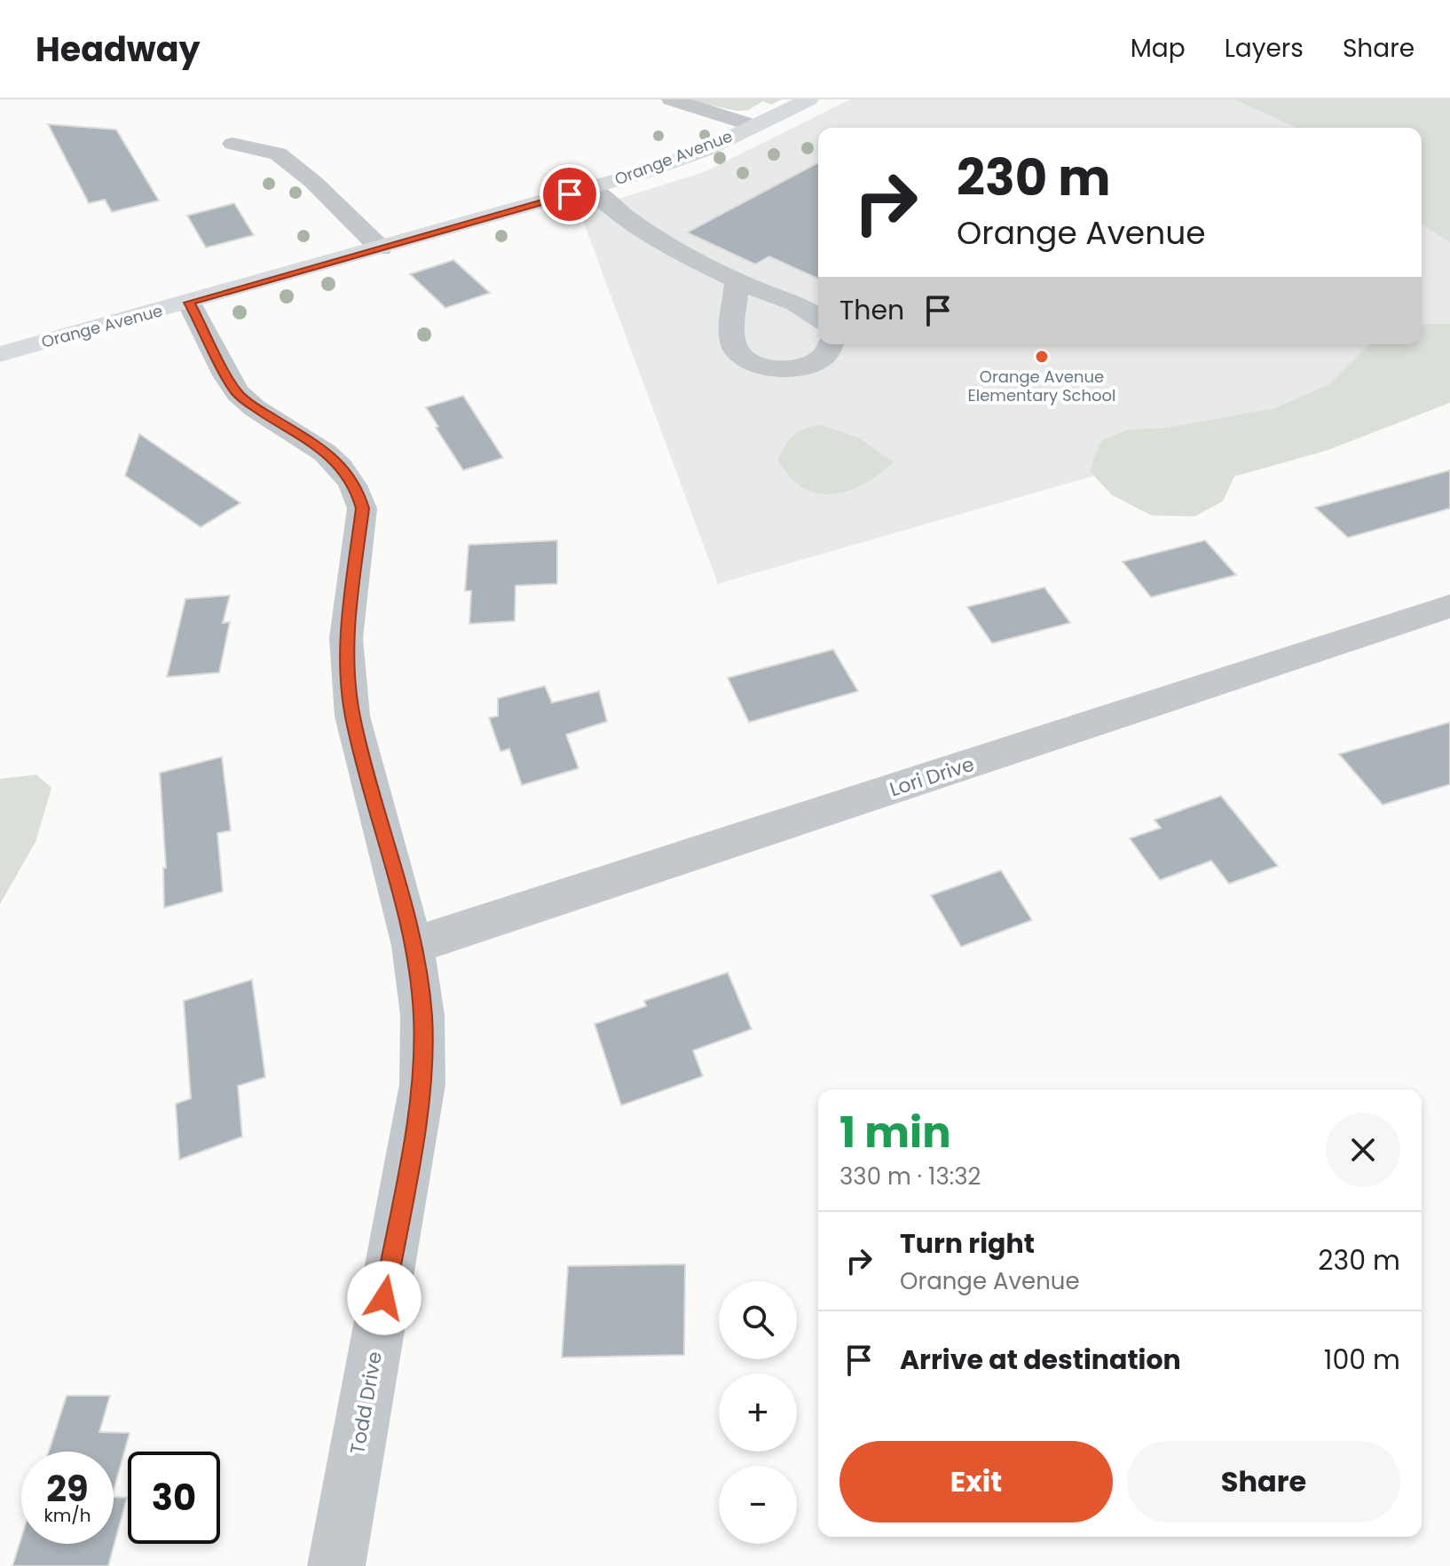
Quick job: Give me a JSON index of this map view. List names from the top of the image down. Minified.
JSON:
{"streets":{"main road":["Orange Avenue"],"street":["Lori Drive","Todd Drive"]},"crossings":[["Orange Avenue","Todd Drive"],["Lori Drive","Todd Drive"]],"places":["Orange Avenue Elementary School"],"page":{"header":"Headway","nav":["Map","Layers","Share"],"turn":["230 m","Orange Avenue"],"then":"Then","heading":["1 min","330 m · 13:32"],"list":[{"name":"Turn right","note":"Orange Avenue","value":"230 m"},{"name":"Arrive at destination","value":"100 m"}],"map_buttons":["+","−"],"buttons":["Exit","Share"],"speed":"29 km/h","limit":"30"}}
